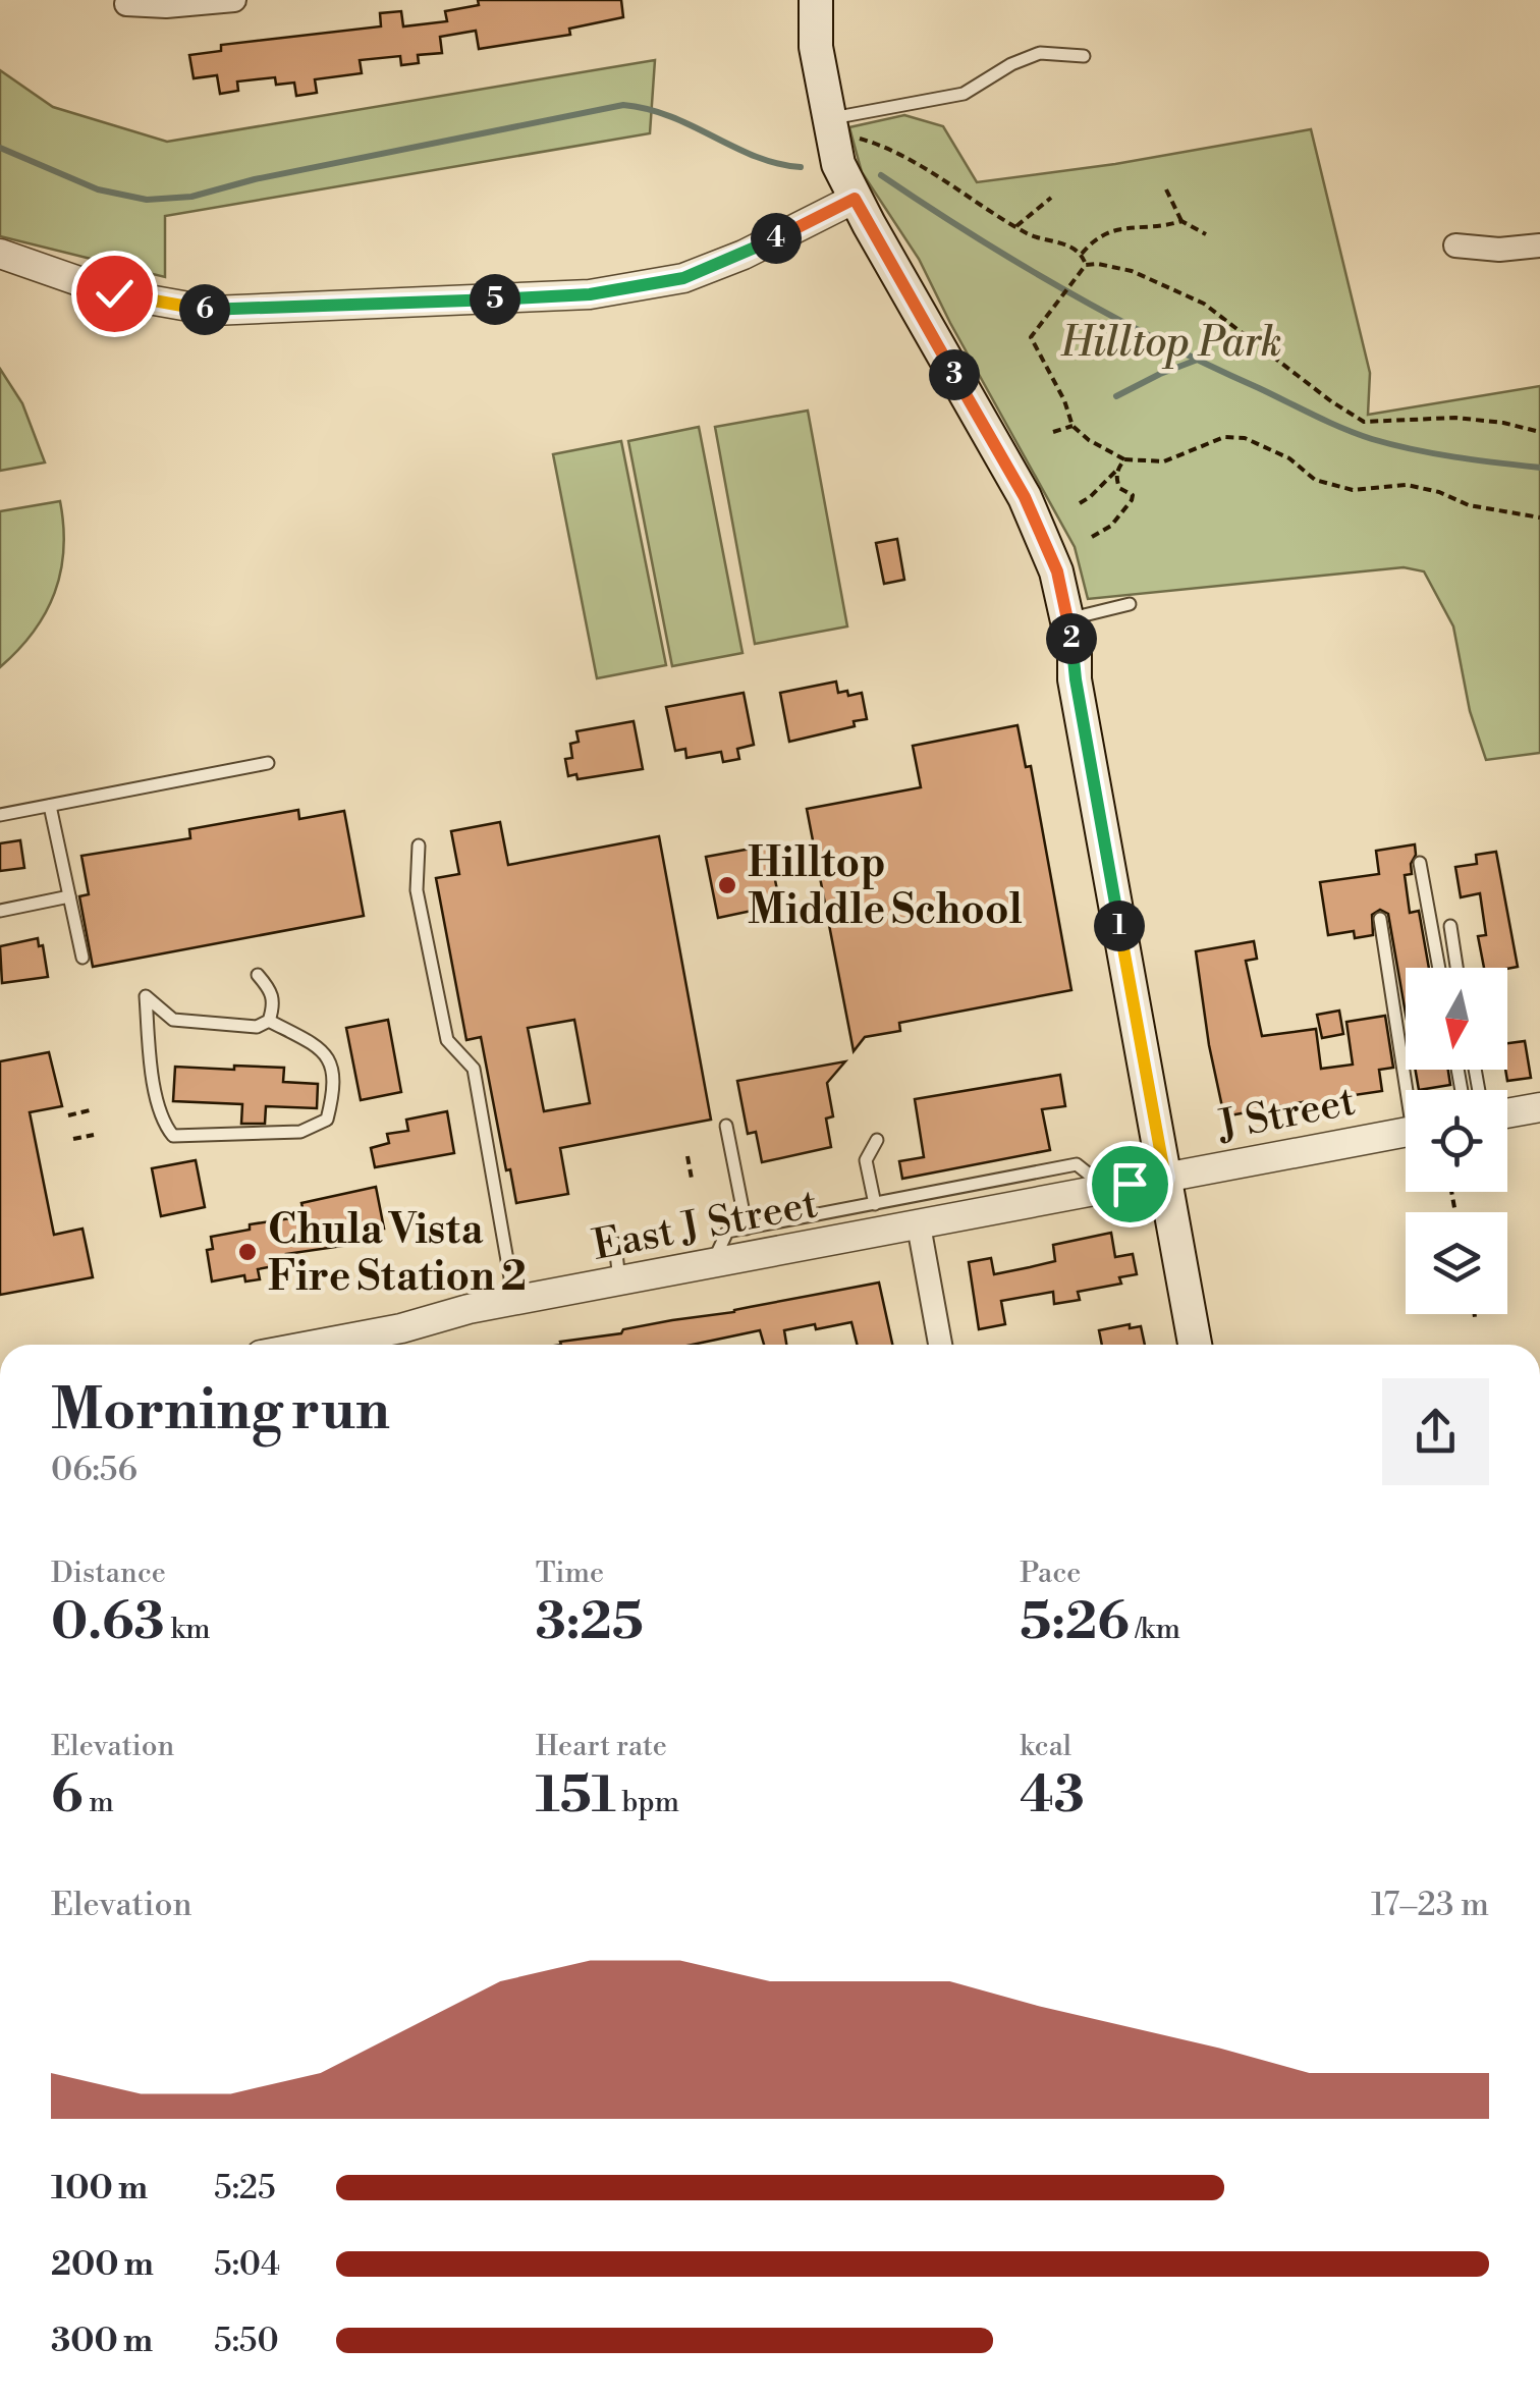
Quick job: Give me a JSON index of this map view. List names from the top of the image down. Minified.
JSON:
{"streets":{"street":["J Street","East J Street"]},"crossings":[["J Street","East J Street"]],"parks":["Hilltop Park"],"places":["Hilltop Middle School","Chula Vista Fire Station 2"],"north":"bottom","page":{"pins":["4","5","6","3","2","1"],"heading":["Morning run","06:56"],"stats":[["Distance","0.63 km"],["Time","3:25"],["Pace","5:26 /km"],["Elevation","6 m"],["Heart rate","151 bpm"],["kcal","43"]],"chart":["Elevation","17–23 m"],"list":[{"name":"100 m","note":"5:25"},{"name":"200 m","note":"5:04"},{"name":"300 m","note":"5:50"}]}}
